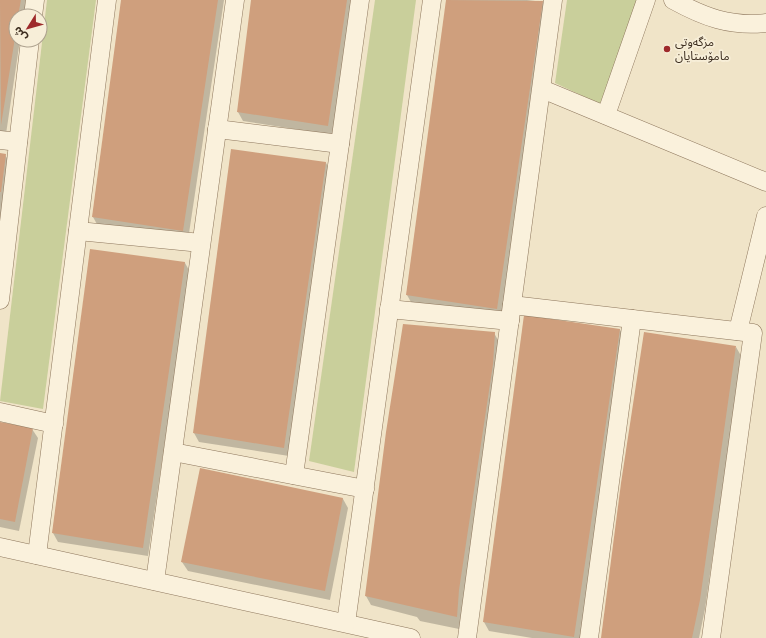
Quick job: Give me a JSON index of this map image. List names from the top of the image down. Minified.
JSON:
{"places":["مزگەوتی مامۆستایان"],"north":"bottom left"}
